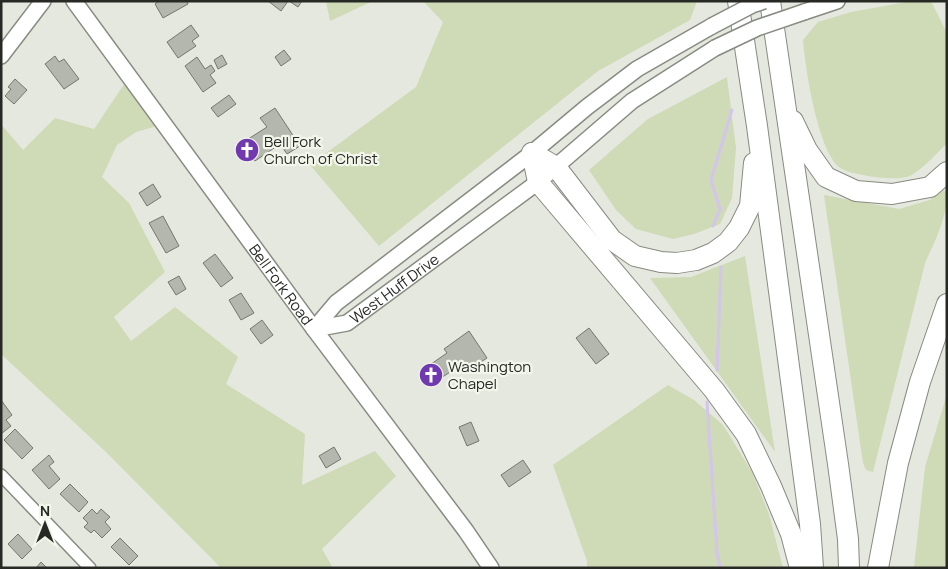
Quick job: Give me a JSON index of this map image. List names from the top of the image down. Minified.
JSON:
{"streets":{"main road":["Bell Fork Road","West Huff Drive"]},"crossings":[["Bell Fork Road","West Huff Drive"]],"places":{"church":["Bell Fork Church of Christ","Washington Chapel"]},"north":"top"}
